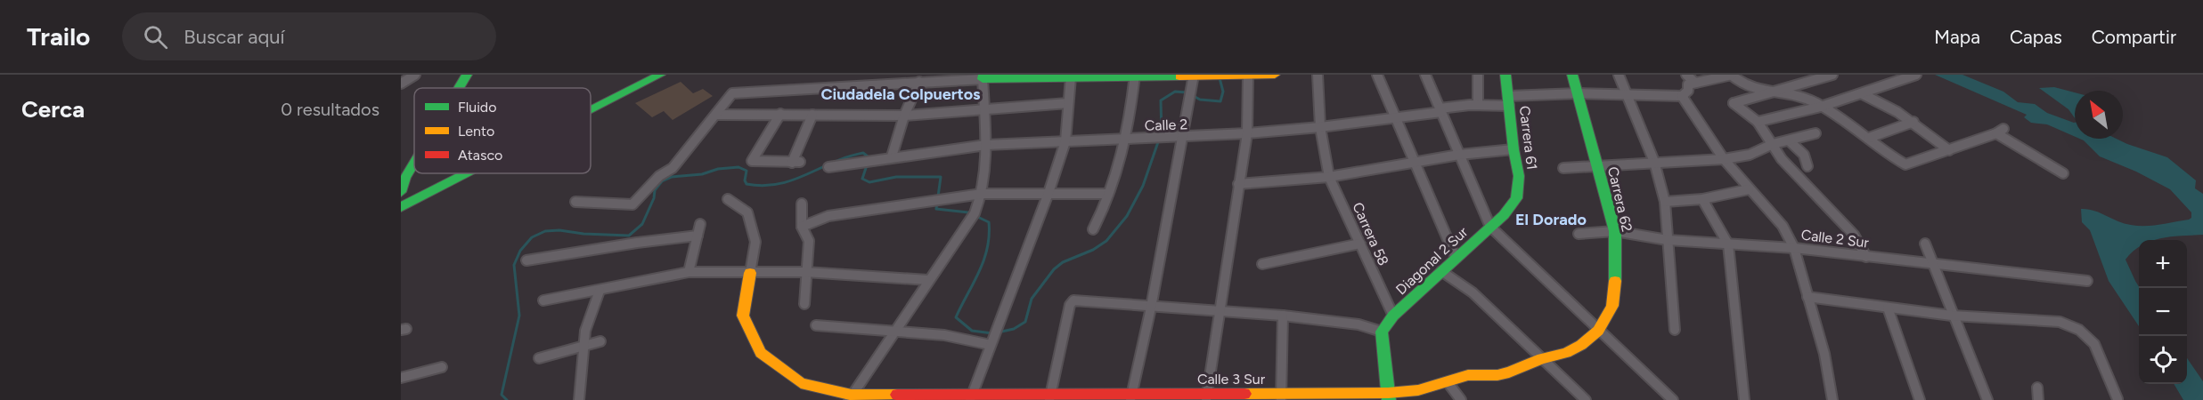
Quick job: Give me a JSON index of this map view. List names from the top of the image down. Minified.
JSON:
{"streets":{"street":["Calle 2","Carrera 61","Carrera 62","Carrera 58","Calle 2 Sur","Diagonal 2 Sur","Calle 3 Sur"]},"crossings":[["Calle 2","Carrera 61"],["Calle 2","Carrera 62"],["Calle 2","Carrera 58"],["Carrera 61","Diagonal 2 Sur"],["Carrera 62","Calle 2 Sur"],["Carrera 62","Calle 3 Sur"],["Carrera 58","Diagonal 2 Sur"]],"districts":["Ciudadela Colpuertos","El Dorado"],"legend":["Fluido","Lento","Atasco"],"north":"top left","page":{"header":"Trailo","search":"Buscar aquí","nav":["Mapa","Capas","Compartir"],"heading":["Cerca","0 resultados"],"map_buttons":["+","−"]}}
